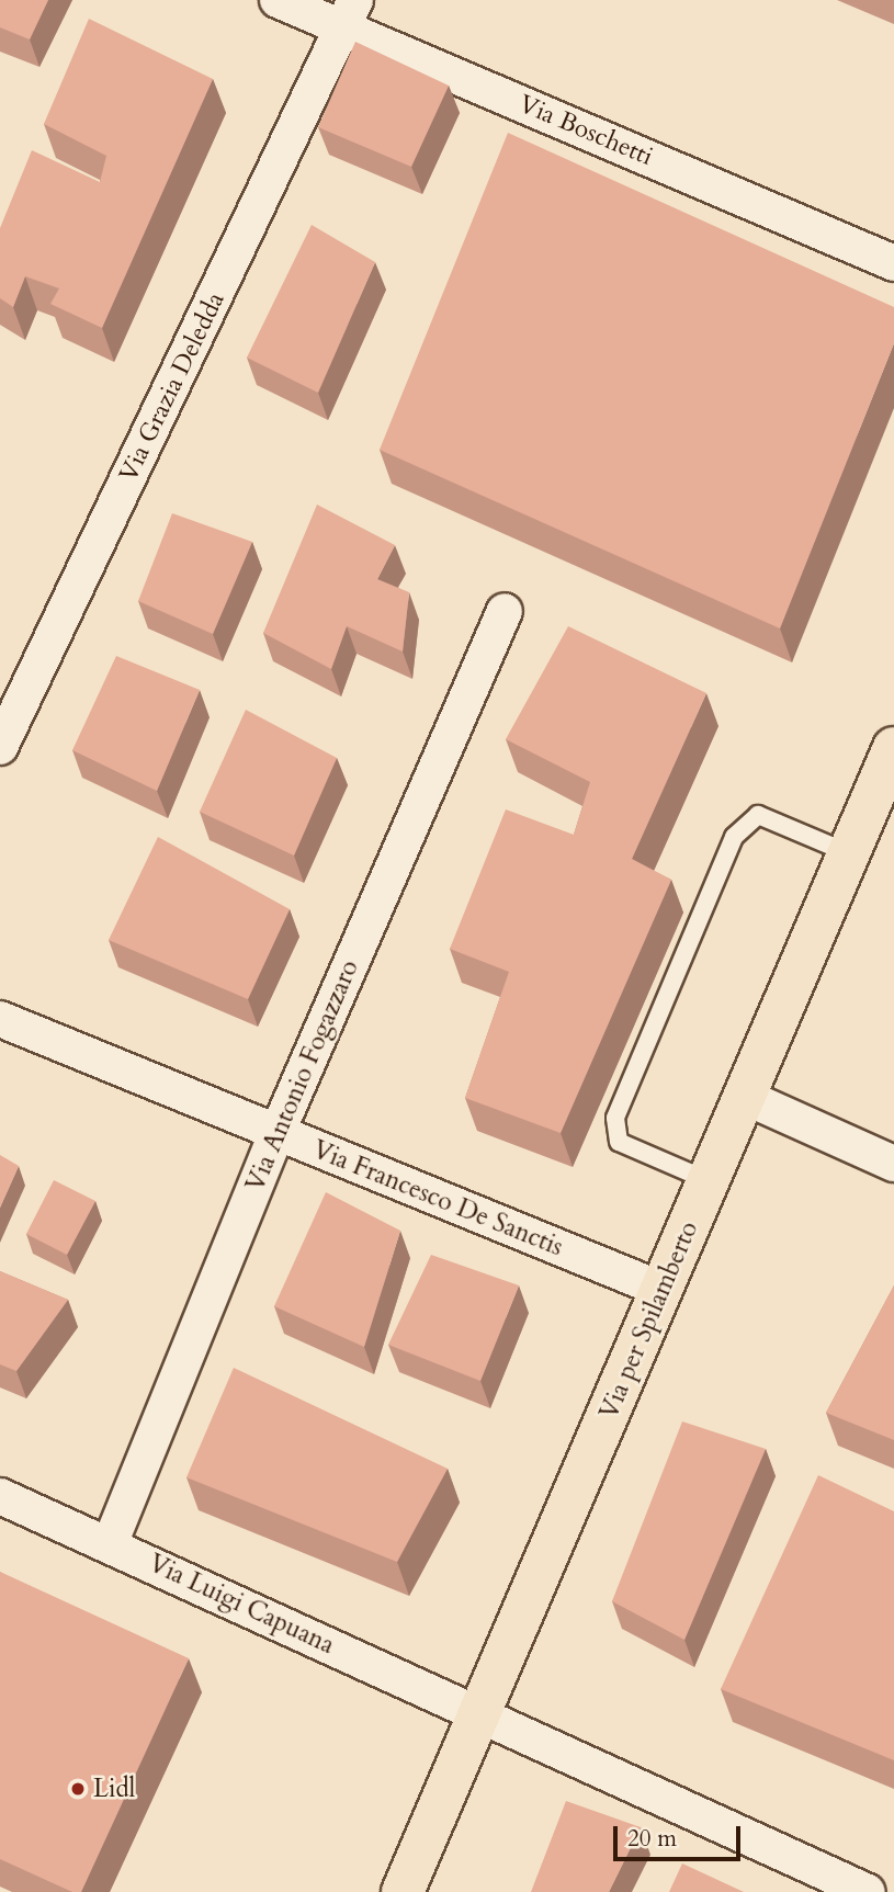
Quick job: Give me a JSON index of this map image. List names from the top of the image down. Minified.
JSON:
{"streets":{"main road":["Via per Spilamberto"],"street":["Via Boschetti","Via Grazia Deledda","Via Antonio Fogazzaro","Via Francesco De Sanctis","Via Luigi Capuana"]},"crossings":[["Via Boschetti","Via Grazia Deledda"],["Via Antonio Fogazzaro","Via Francesco De Sanctis"],["Via Antonio Fogazzaro","Via Luigi Capuana"],["Via Francesco De Sanctis","Via per Spilamberto"],["Via per Spilamberto","Via Luigi Capuana"]],"places":["Lidl"],"scale_bar":"20 m"}
